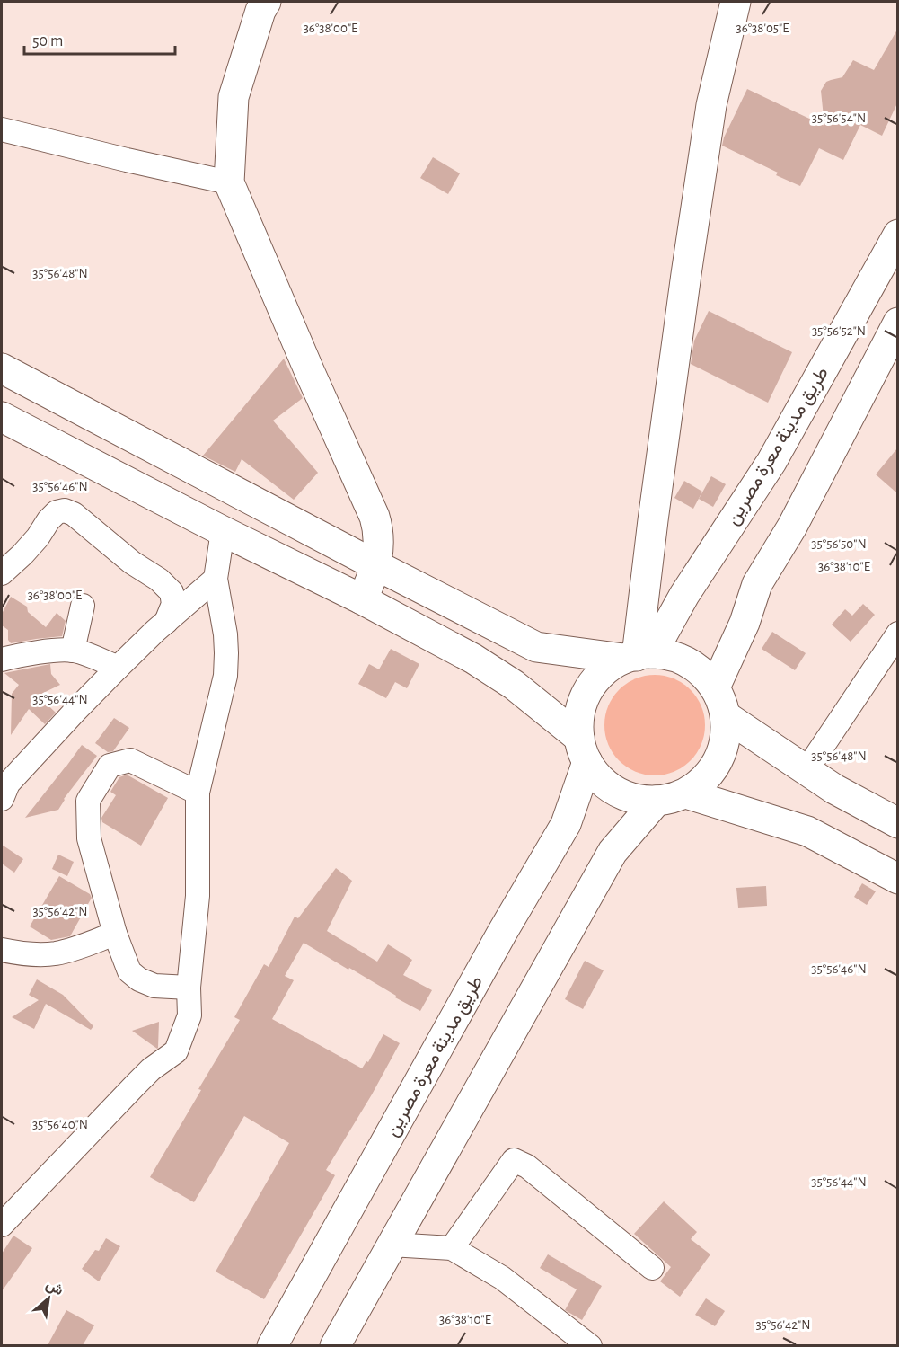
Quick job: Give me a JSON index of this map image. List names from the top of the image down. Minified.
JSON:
{"streets":{"main road":["طريق مدينة معرة مصرين"]},"scale_bar":"50 m","north":"top right","coordinates":["36°38'00\"E","36°38'05\"E","35°56'54\"N","35°56'48\"N","35°56'52\"N","35°56'46\"N","35°56'50\"N","36°38'10\"E","35°56'44\"N","35°56'42\"N","35°56'40\"N"]}
